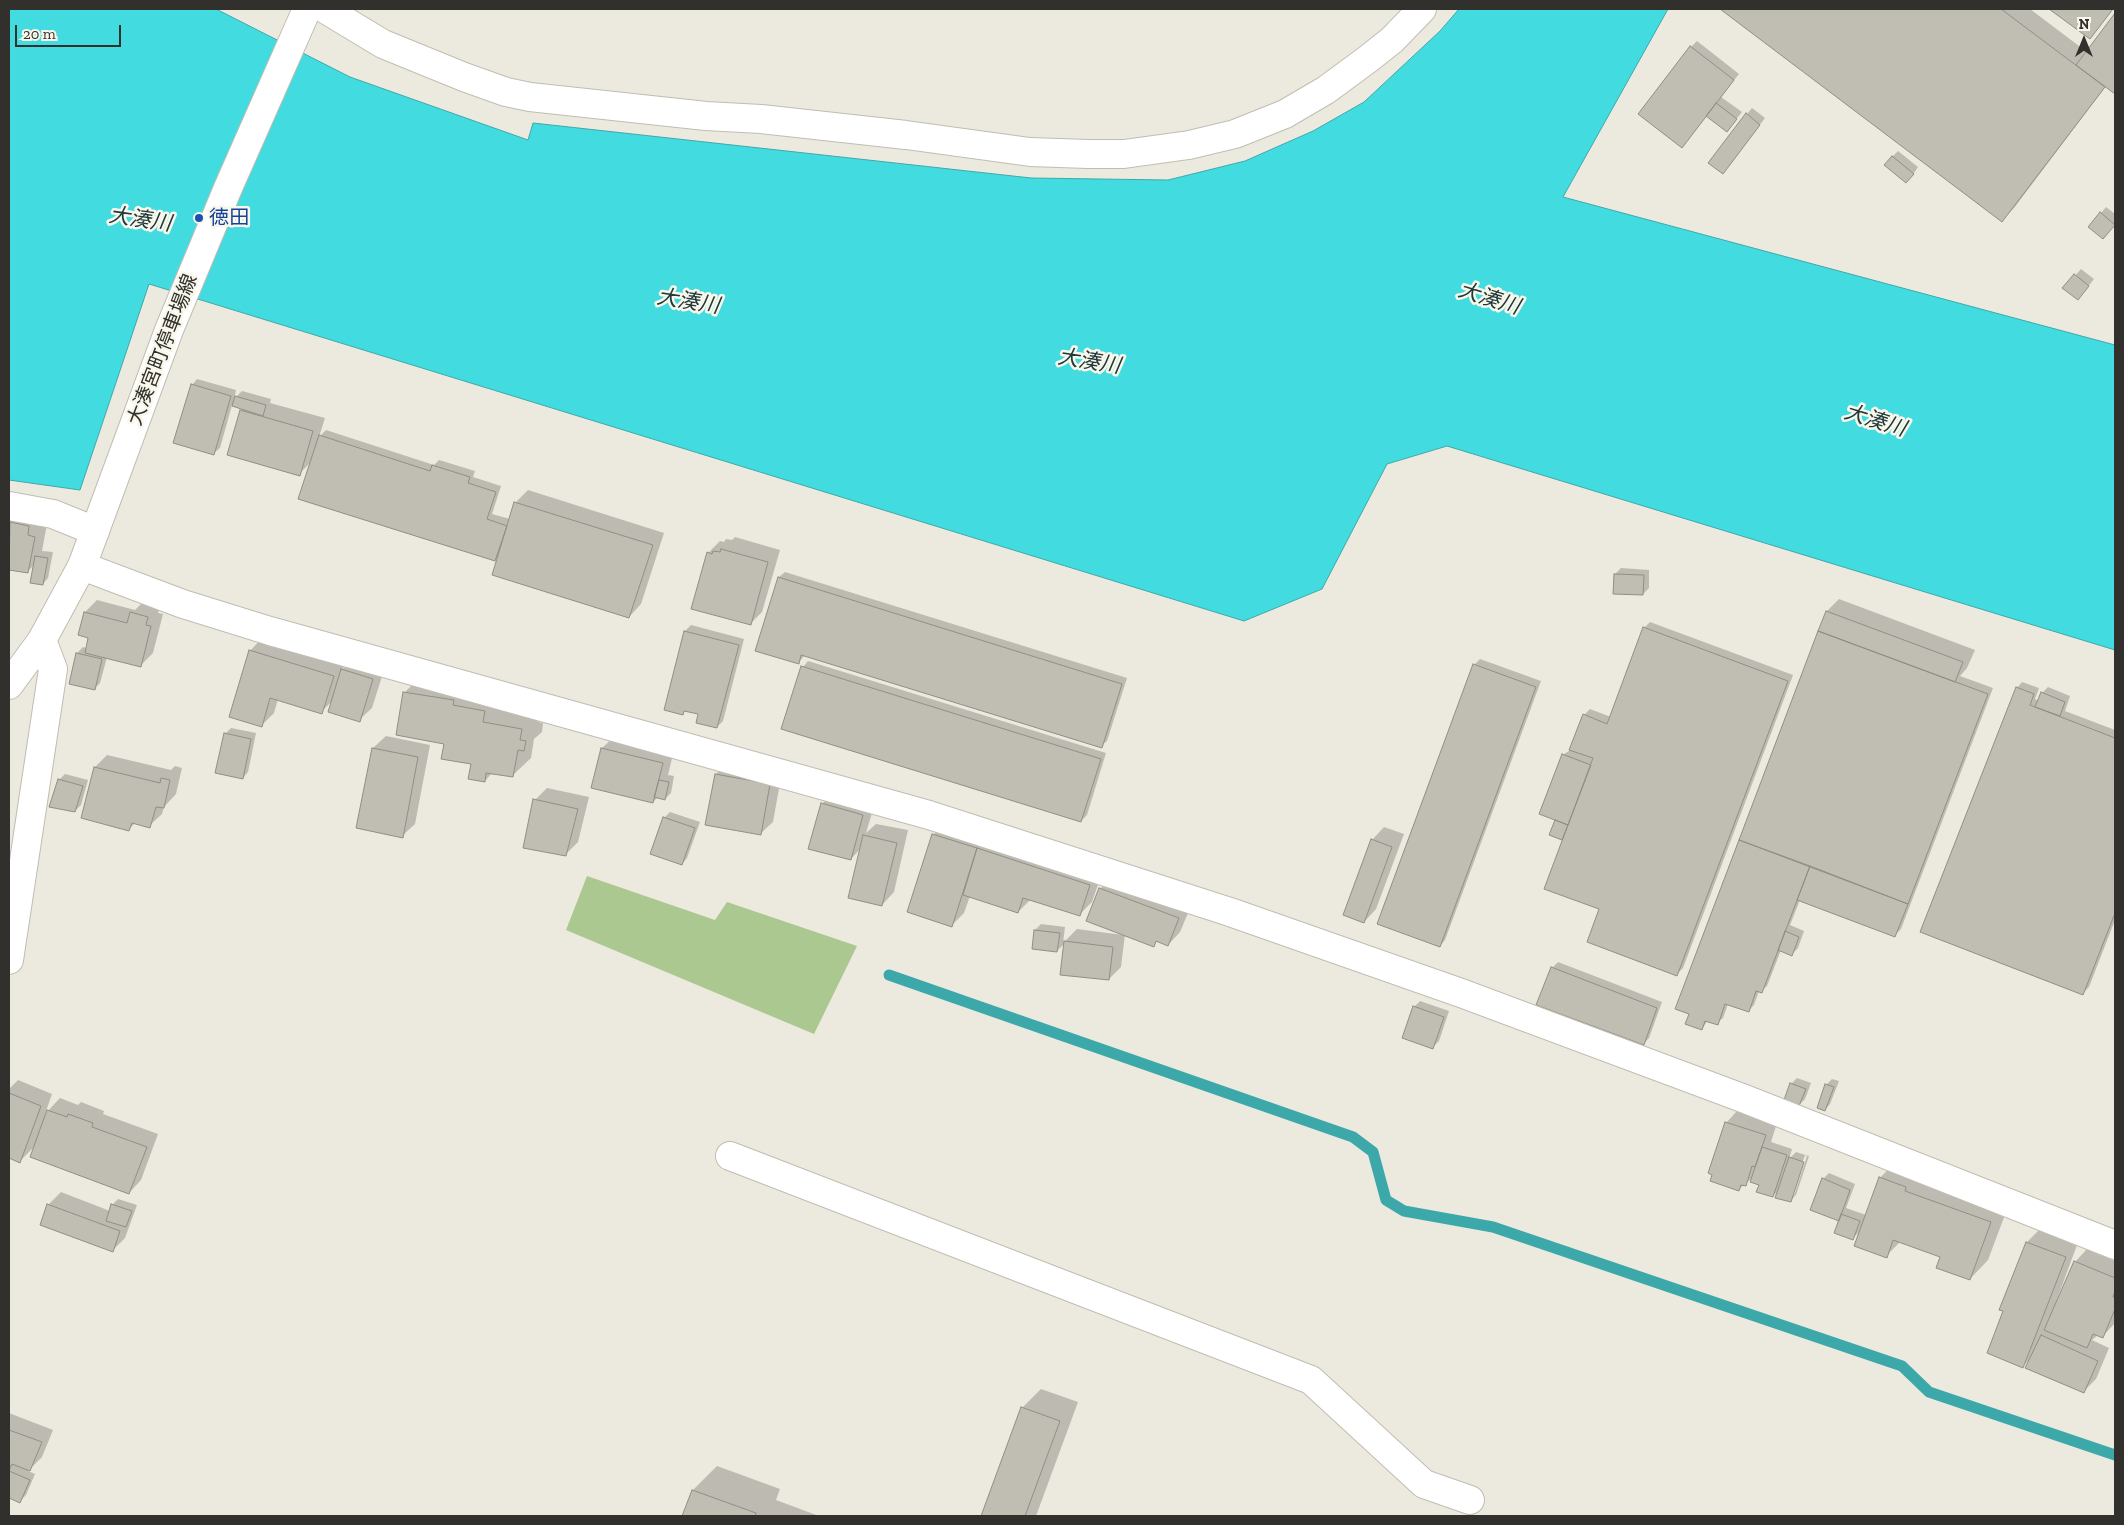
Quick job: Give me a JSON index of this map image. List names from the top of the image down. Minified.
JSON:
{"streets":{"street":["大湊宮町停車場線"]},"water":["大湊川"],"places":["徳田"],"scale_bar":"20 m","north":"top"}
